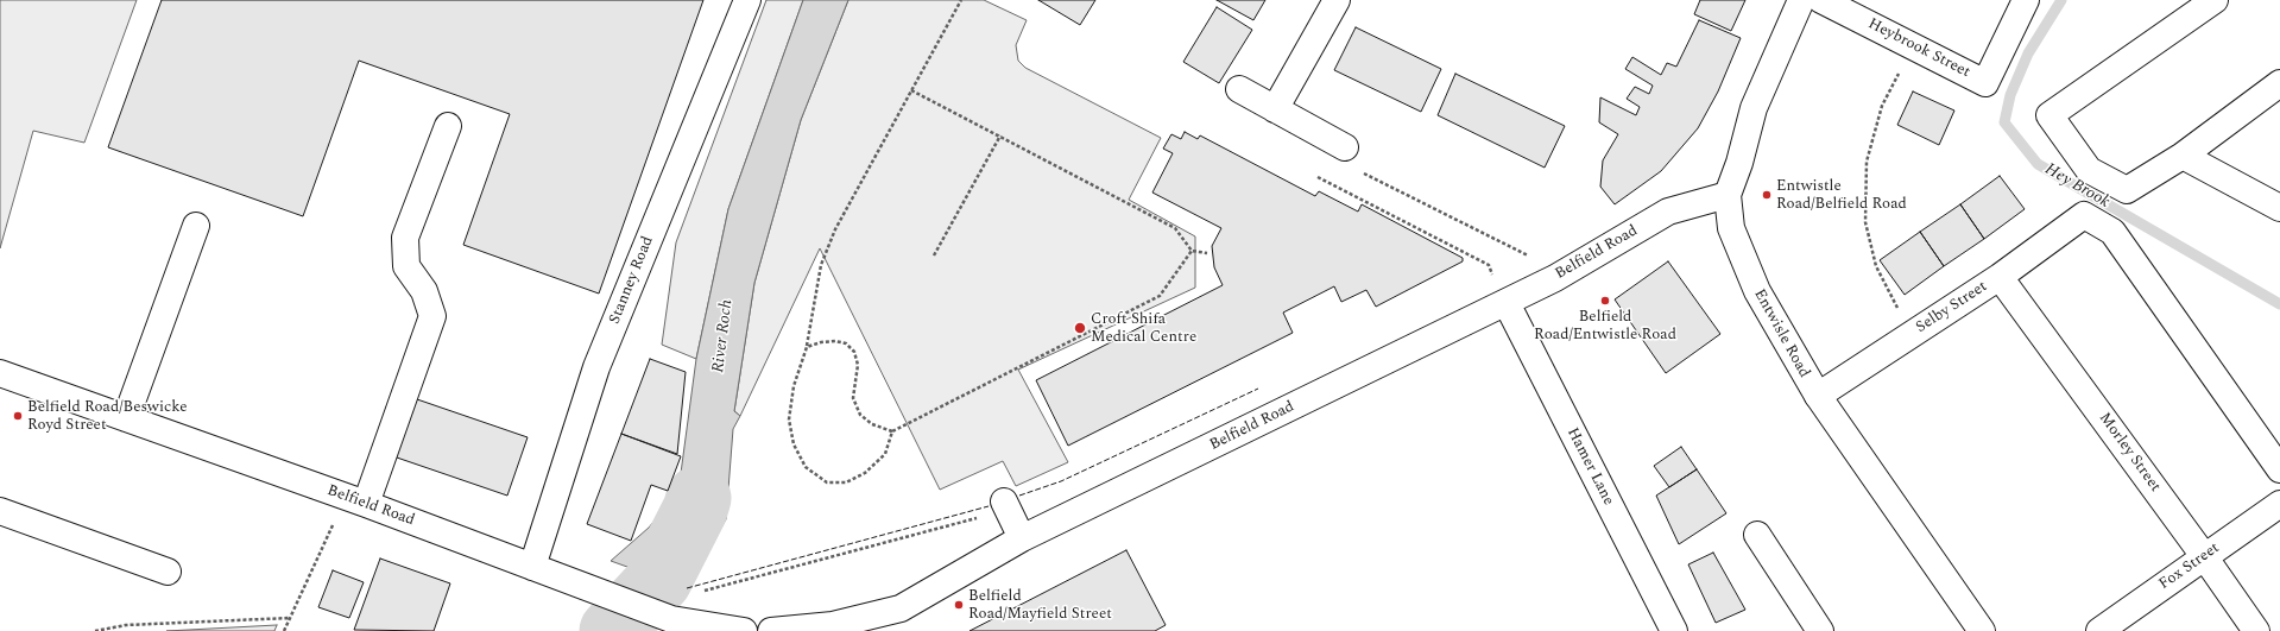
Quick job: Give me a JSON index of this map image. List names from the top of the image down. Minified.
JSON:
{"streets":{"street":["Heybrook Street","Belfield Road","Stanney Road","Selby Street","Entwisle Road","Morley Street","Hamer Lane","Fox Street"]},"crossings":[["Belfield Road","Stanney Road"],["Belfield Road","Entwisle Road"],["Belfield Road","Hamer Lane"],["Selby Street","Entwisle Road"],["Selby Street","Morley Street"],["Morley Street","Fox Street"]],"water":["Hey Brook","River Roch"],"places":["Entwistle Road/Belfield Road","Belfield Road/Entwistle Road","Croft Shifa Medical Centre","Belfield Road/Beswicke Royd Street","Belfield Road/Mayfield Street"]}
